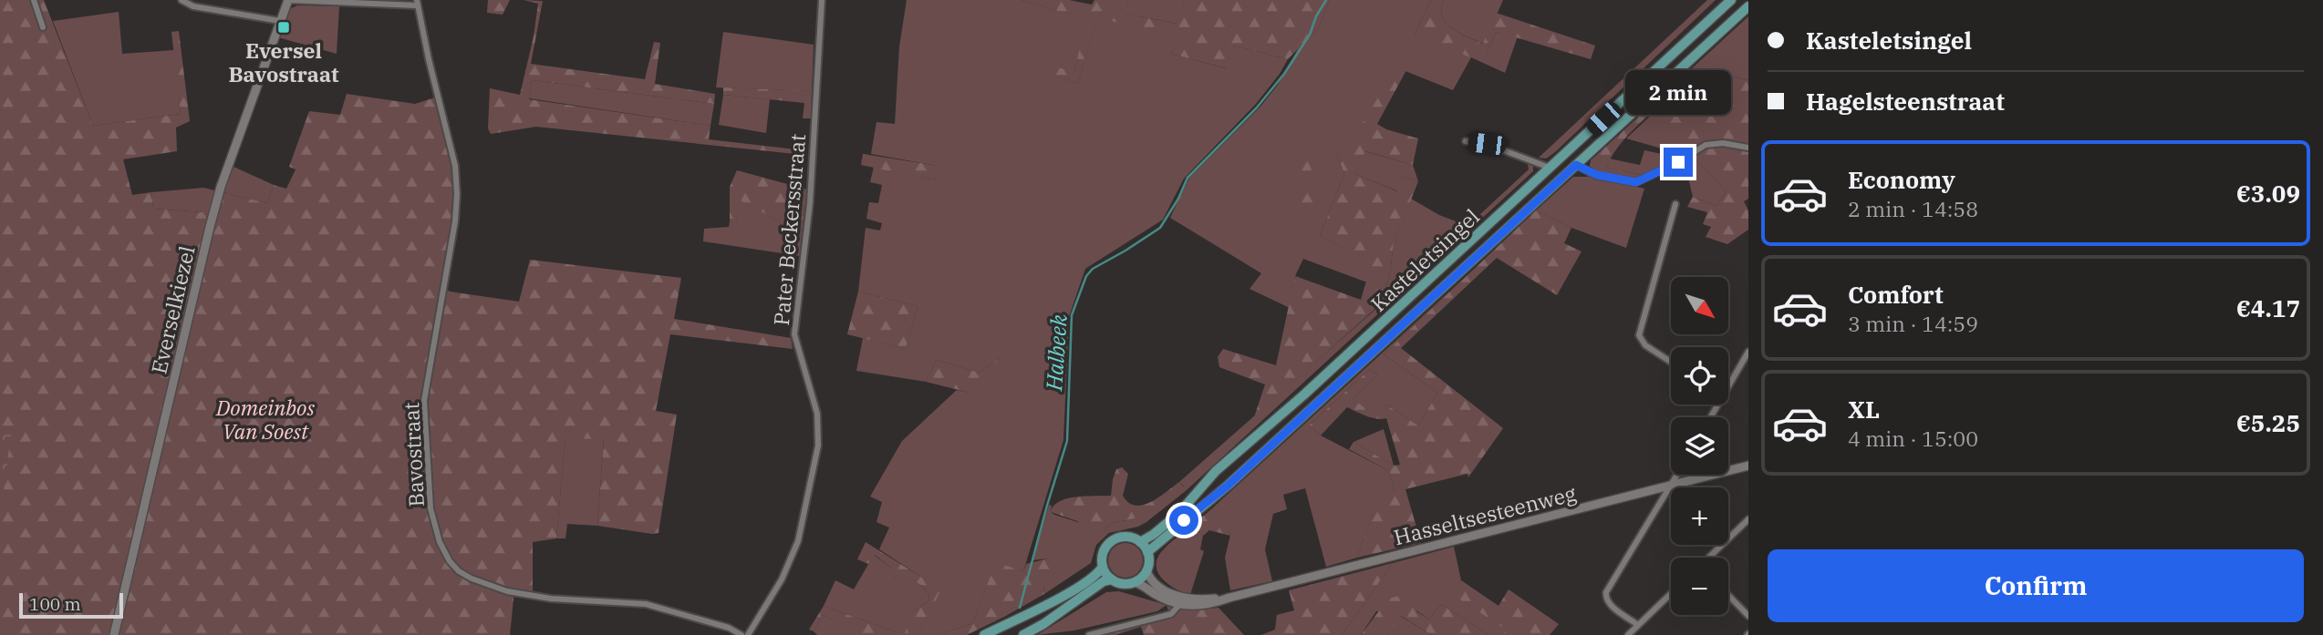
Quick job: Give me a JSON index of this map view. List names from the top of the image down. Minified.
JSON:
{"streets":{"main road":["Kasteletsingel","Hasseltsesteenweg"],"street":["Pater Beckersstraat","Everselkiezel","Bavostraat"]},"crossings":[["Kasteletsingel","Hasseltsesteenweg"],["Everselkiezel","Bavostraat"]],"water":["Halbeek"],"parks":["Domeinbos Van Soest"],"places":{"transit":["Eversel Bavostraat"]},"scale_bar":"100 m","north":"bottom right","page":{"banner":["Kasteletsingel","Hagelsteenstraat"],"bubble":"2 min","list":[{"name":"Economy","note":"2 min · 14:58","value":"€3.09"},{"name":"Comfort","note":"3 min · 14:59","value":"€4.17"},{"name":"XL","note":"4 min · 15:00","value":"€5.25"}],"map_buttons":["+","−"],"buttons":"Confirm","scale":"100 m"}}
